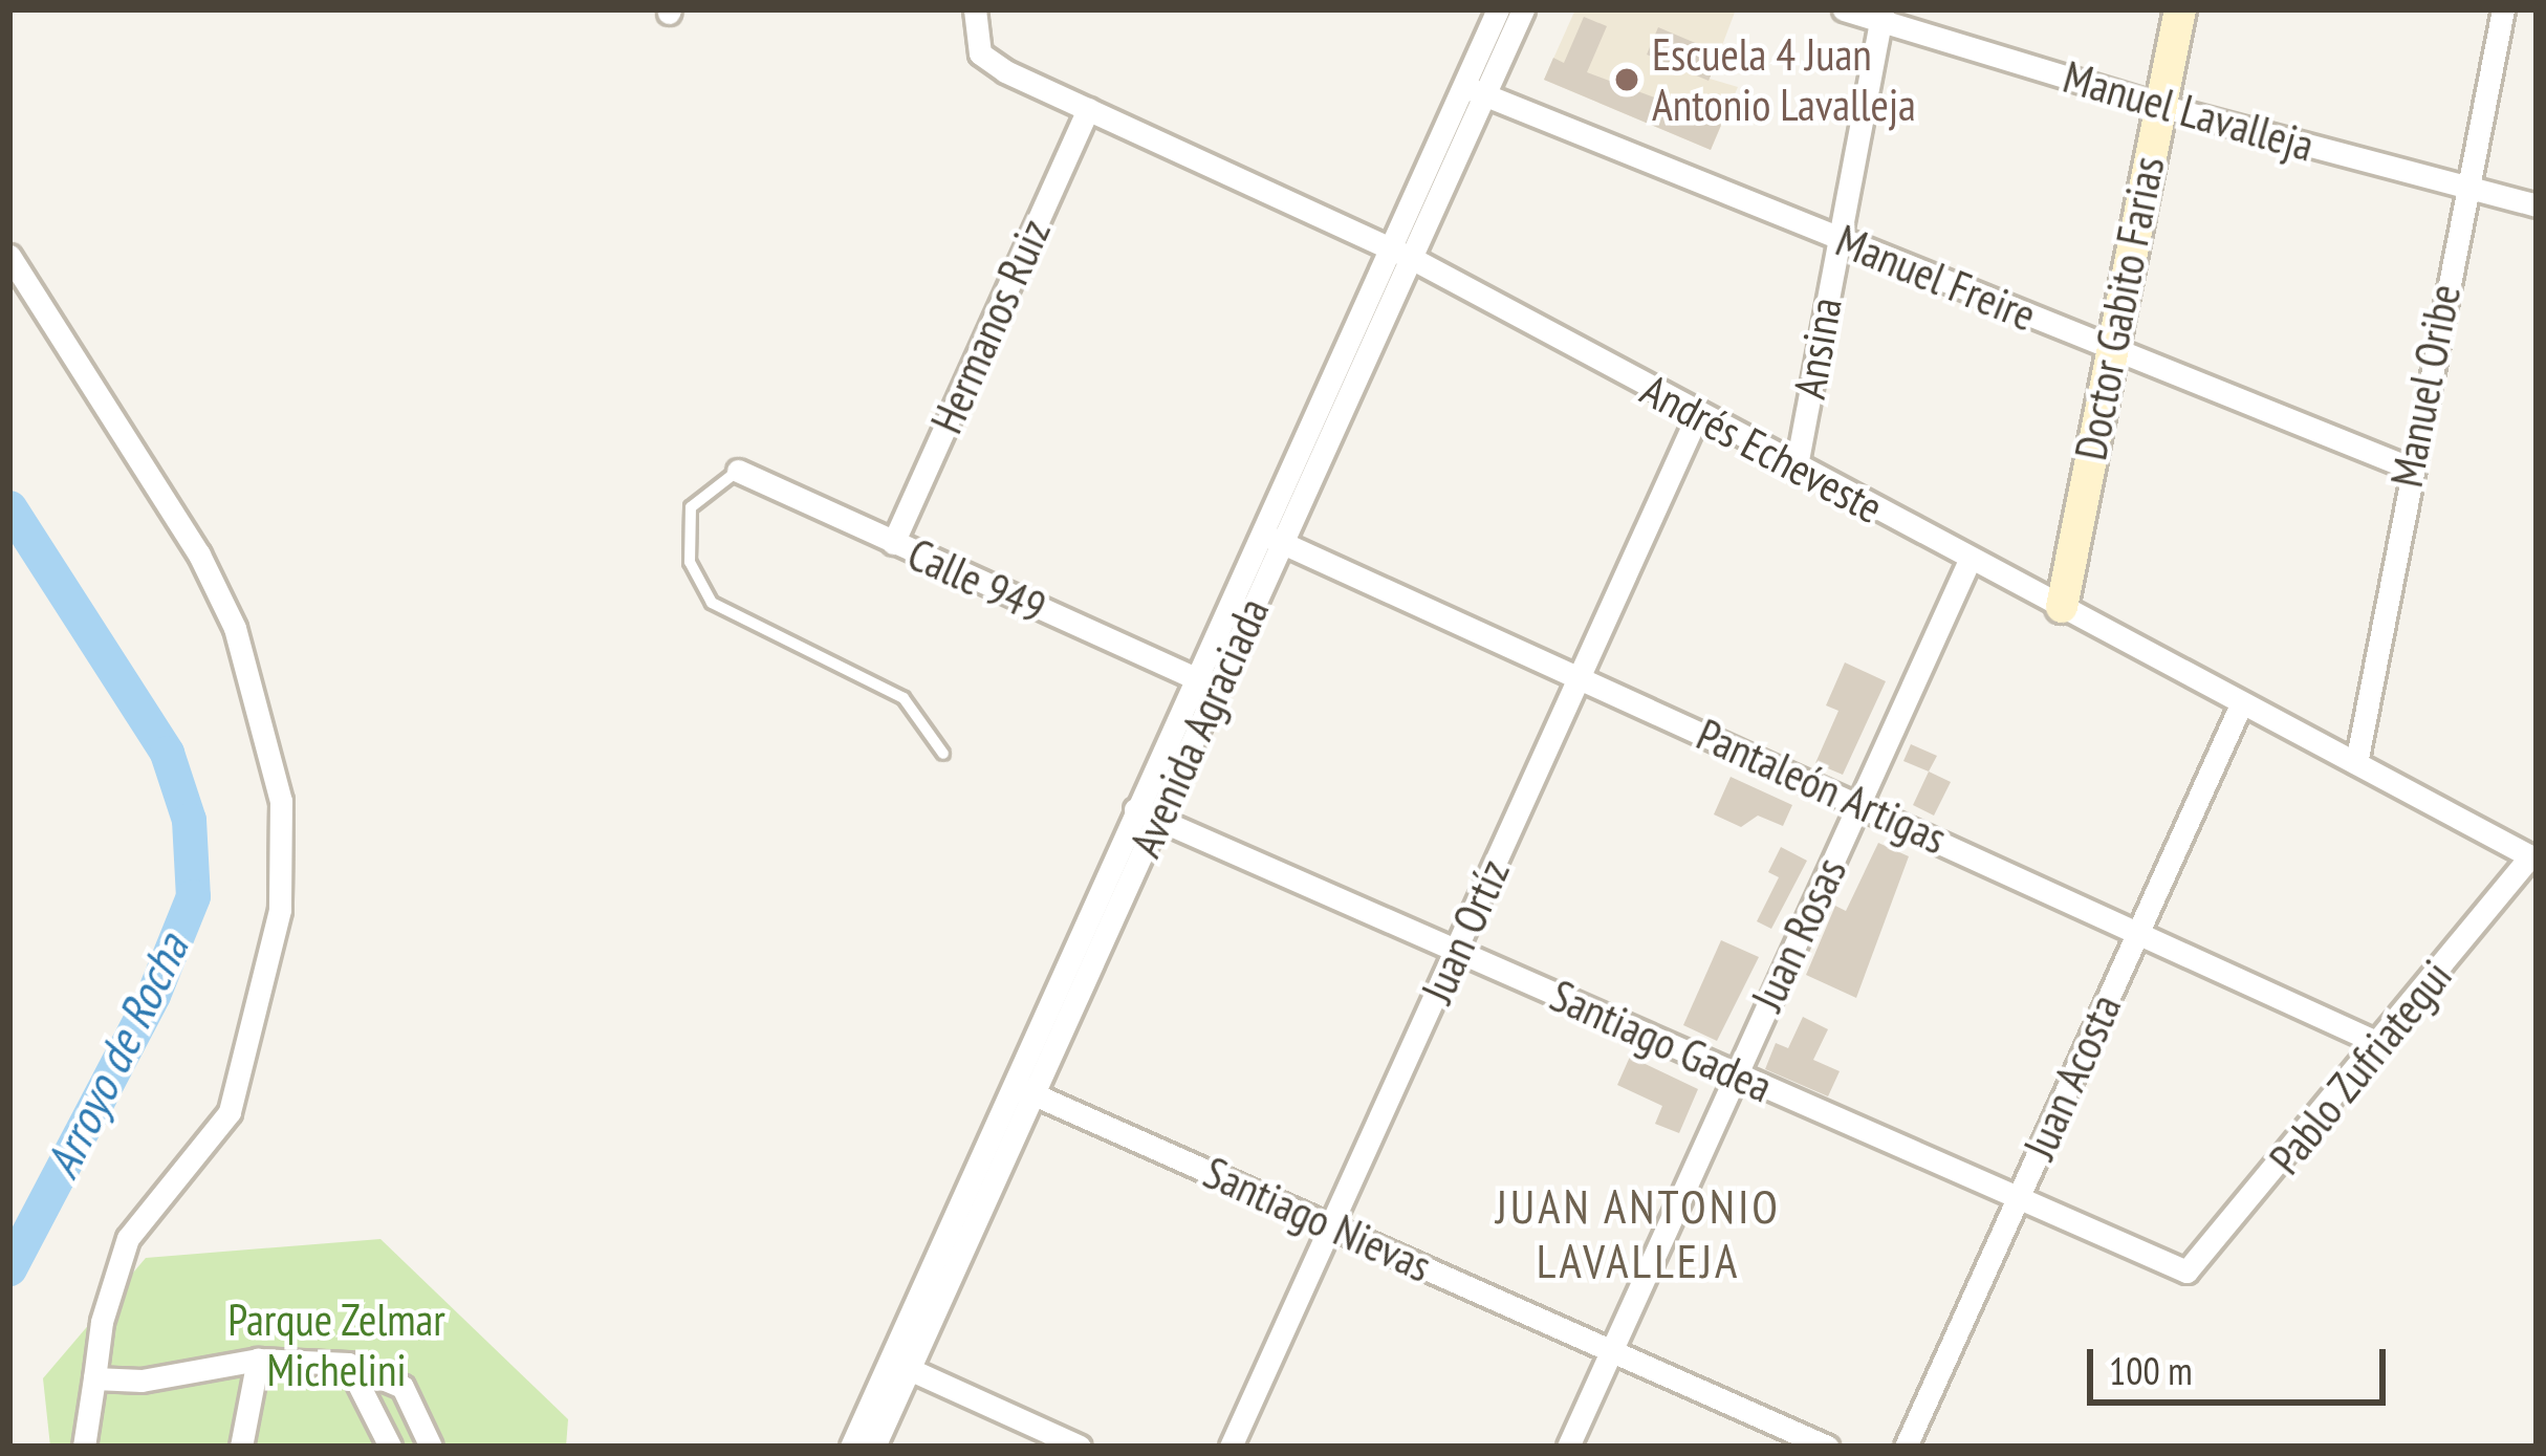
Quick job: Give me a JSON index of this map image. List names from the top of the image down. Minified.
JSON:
{"streets":{"street":["Manuel Lavalleja","Manuel Freire","Doctor Gabito Farias","Hermanos Ruiz","Ansina","Manuel Oribe","Andrés Echeveste","Calle 949","Avenida Agraciada","Pantaleón Artigas","Juan Ortíz","Juan Rosas","Santiago Gadea","Pablo Zufriategui","Juan Acosta","Santiago Nievas"]},"crossings":[["Manuel Lavalleja","Doctor Gabito Farias"],["Manuel Lavalleja","Ansina"],["Manuel Lavalleja","Manuel Oribe"],["Manuel Freire","Doctor Gabito Farias"],["Manuel Freire","Ansina"],["Manuel Freire","Manuel Oribe"],["Manuel Freire","Avenida Agraciada"],["Doctor Gabito Farias","Andrés Echeveste"],["Hermanos Ruiz","Andrés Echeveste"],["Hermanos Ruiz","Calle 949"],["Ansina","Andrés Echeveste"],["Manuel Oribe","Andrés Echeveste"],["Andrés Echeveste","Avenida Agraciada"],["Andrés Echeveste","Juan Ortíz"],["Andrés Echeveste","Juan Rosas"],["Andrés Echeveste","Pablo Zufriategui"],["Andrés Echeveste","Juan Acosta"],["Calle 949","Avenida Agraciada"],["Avenida Agraciada","Pantaleón Artigas"],["Avenida Agraciada","Santiago Gadea"],["Avenida Agraciada","Santiago Nievas"],["Pantaleón Artigas","Juan Ortíz"],["Pantaleón Artigas","Juan Rosas"],["Pantaleón Artigas","Pablo Zufriategui"],["Pantaleón Artigas","Juan Acosta"],["Juan Ortíz","Santiago Gadea"],["Juan Ortíz","Santiago Nievas"],["Juan Rosas","Santiago Gadea"],["Juan Rosas","Santiago Nievas"],["Santiago Gadea","Pablo Zufriategui"],["Santiago Gadea","Juan Acosta"]],"districts":["JUAN ANTONIO LAVALLEJA"],"water":["Arroyo de Rocha"],"parks":["Parque Zelmar Michelini"],"places":["Escuela 4 Juan Antonio Lavalleja"],"scale_bar":"100 m"}
